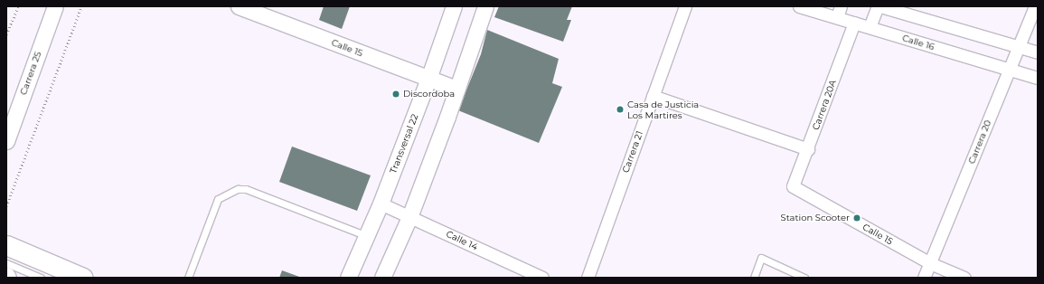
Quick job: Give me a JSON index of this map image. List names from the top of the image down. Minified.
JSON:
{"streets":{"street":["Calle 16","Calle 15","Carrera 25","Carrera 20A","Carrera 20","Transversal 22","Carrera 21","Calle 14"]},"crossings":[["Calle 16","Carrera 20A"],["Calle 16","Carrera 20"],["Calle 15","Carrera 20A"],["Calle 15","Carrera 20"],["Calle 15","Transversal 22"],["Transversal 22","Calle 14"]],"places":["Discordoba","Casa de Justicia Los Martires","Station Scooter"]}
